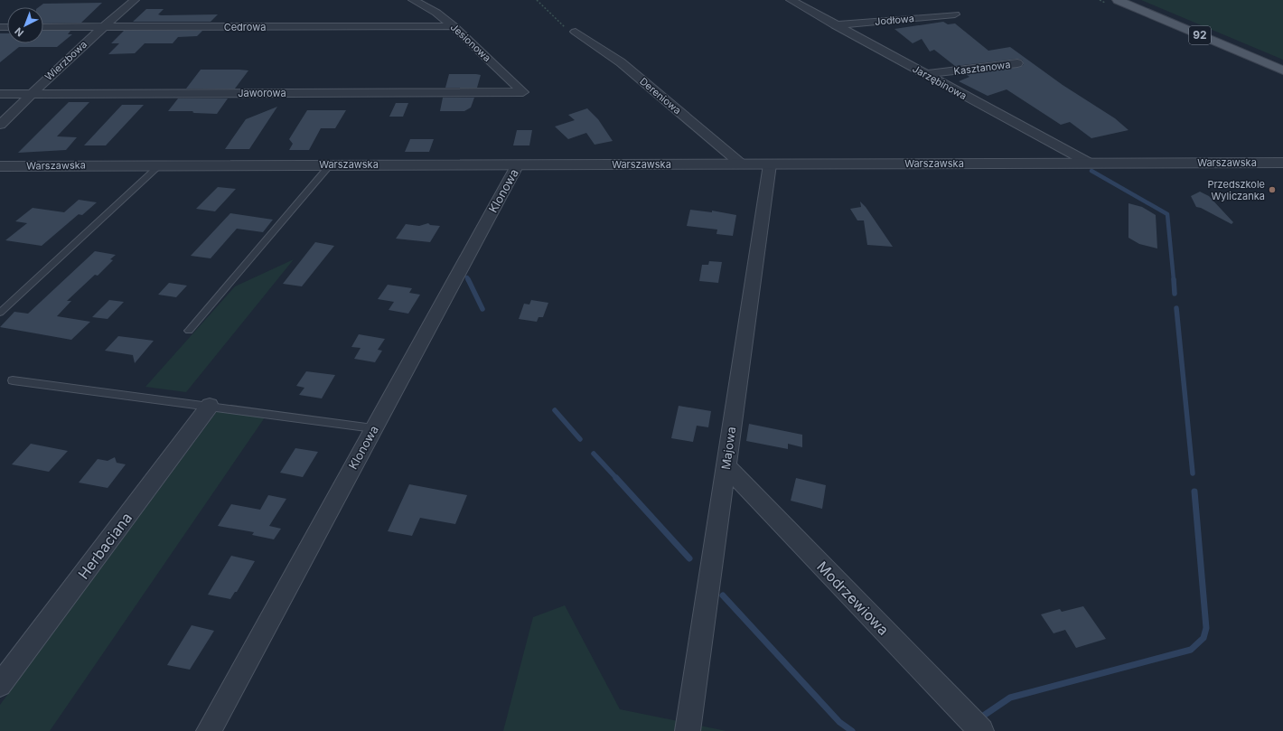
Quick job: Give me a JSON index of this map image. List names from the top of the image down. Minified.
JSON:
{"streets":{"main road":["92"],"street":["Jodłowa","Cedrowa","Jesionowa","Wierzbowa","Kasztanowa","Jarzębinowa","Jaworowa","Dereniowa","Warszawska","Klonowa","Majowa","Herbaciana","Modrzewiowa"]},"crossings":[["Jodłowa","Jarzębinowa"],["Cedrowa","Jesionowa"],["Cedrowa","Wierzbowa"],["Jesionowa","Jaworowa"],["Wierzbowa","Jaworowa"],["Kasztanowa","Jarzębinowa"],["Jarzębinowa","Warszawska"],["Dereniowa","Warszawska"],["Warszawska","Klonowa"],["Warszawska","Majowa"],["Majowa","Modrzewiowa"]],"places":["Przedszkole Wyliczanka"],"north":"bottom left"}
